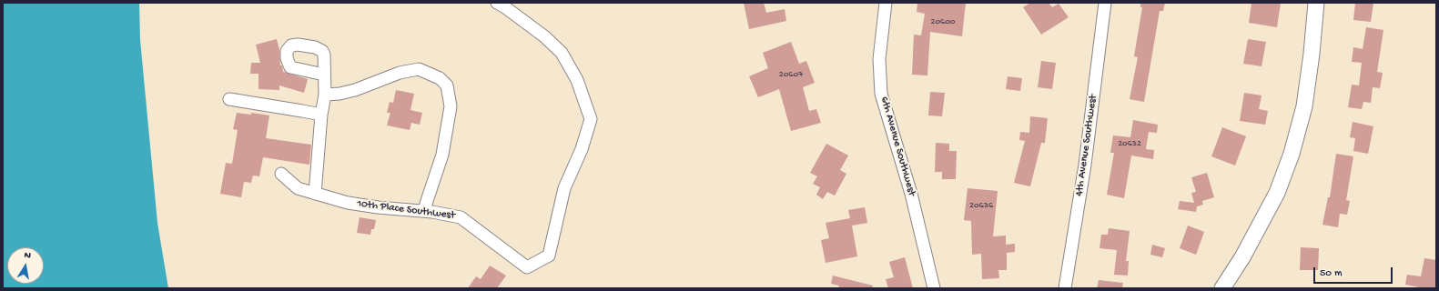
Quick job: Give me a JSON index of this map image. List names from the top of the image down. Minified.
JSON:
{"streets":{"street":["4th Avenue Southwest","6th Avenue Southwest","10th Place Southwest"]},"house_numbers":["20600","20607","20632","20636"],"scale_bar":"50 m","north":"top"}
